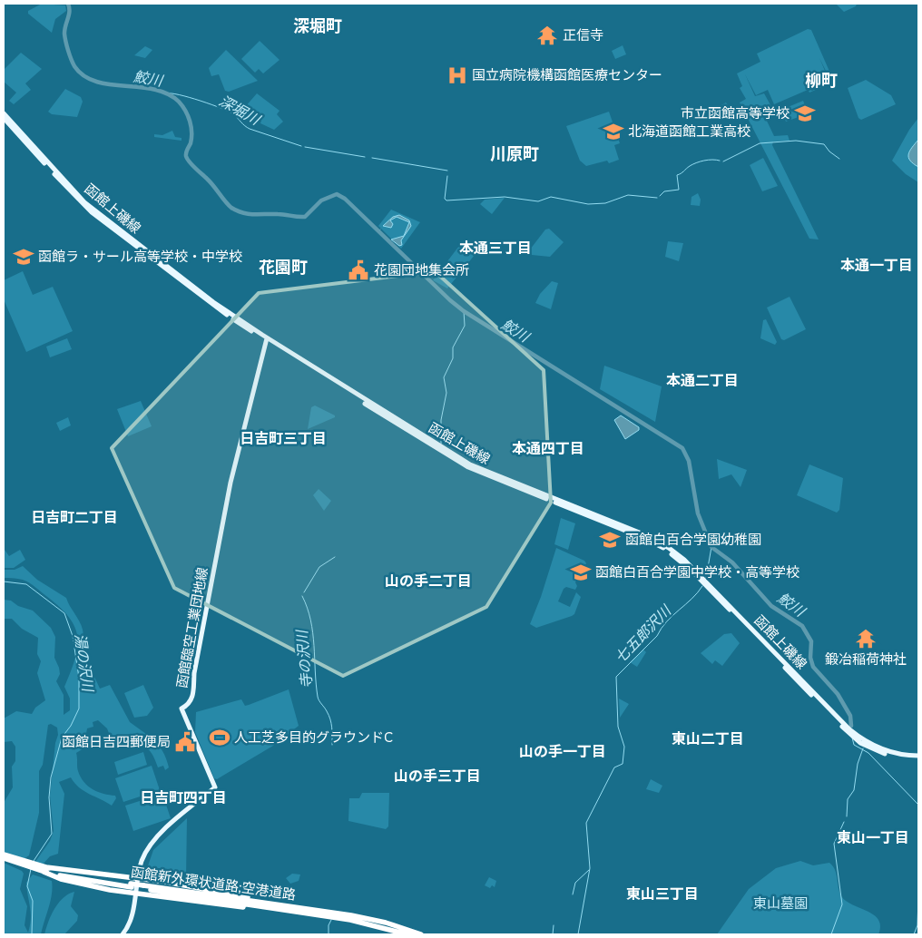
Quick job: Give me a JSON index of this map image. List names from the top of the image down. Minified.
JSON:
{"streets":{"highway":["函館新外環状道路;空港道路"],"main road":["函館上磯線","函館臨空工業団地線"]},"crossings":[["函館上磯線","函館臨空工業団地線"]],"districts":["深堀町","柳町","川原町","本通三丁目","本通一丁目","花園町","本通二丁目","日吉町三丁目","本通四丁目","日吉町二丁目","山の手二丁目","東山二丁目","山の手一丁目","山の手三丁目","日吉町四丁目","東山一丁目","東山三丁目"],"water":["鮫川","深堀川","七五郎沢川","寺の沢川","湯の沢川"],"parks":["東山墓園"],"places":{"temple":["正信寺","鍛冶稲荷神社"],"hospital":["国立病院機構函館医療センター"],"school or university":["市立函館高等学校","北海道函館工業高校","函館ラ・サール高等学校・中学校","函館白百合学園幼稚園","函館白百合学園中学校・高等学校"],"public building":["花園団地集会所","函館日吉四郵便局"],"sports":["人工芝多目的グラウンドC"]}}
